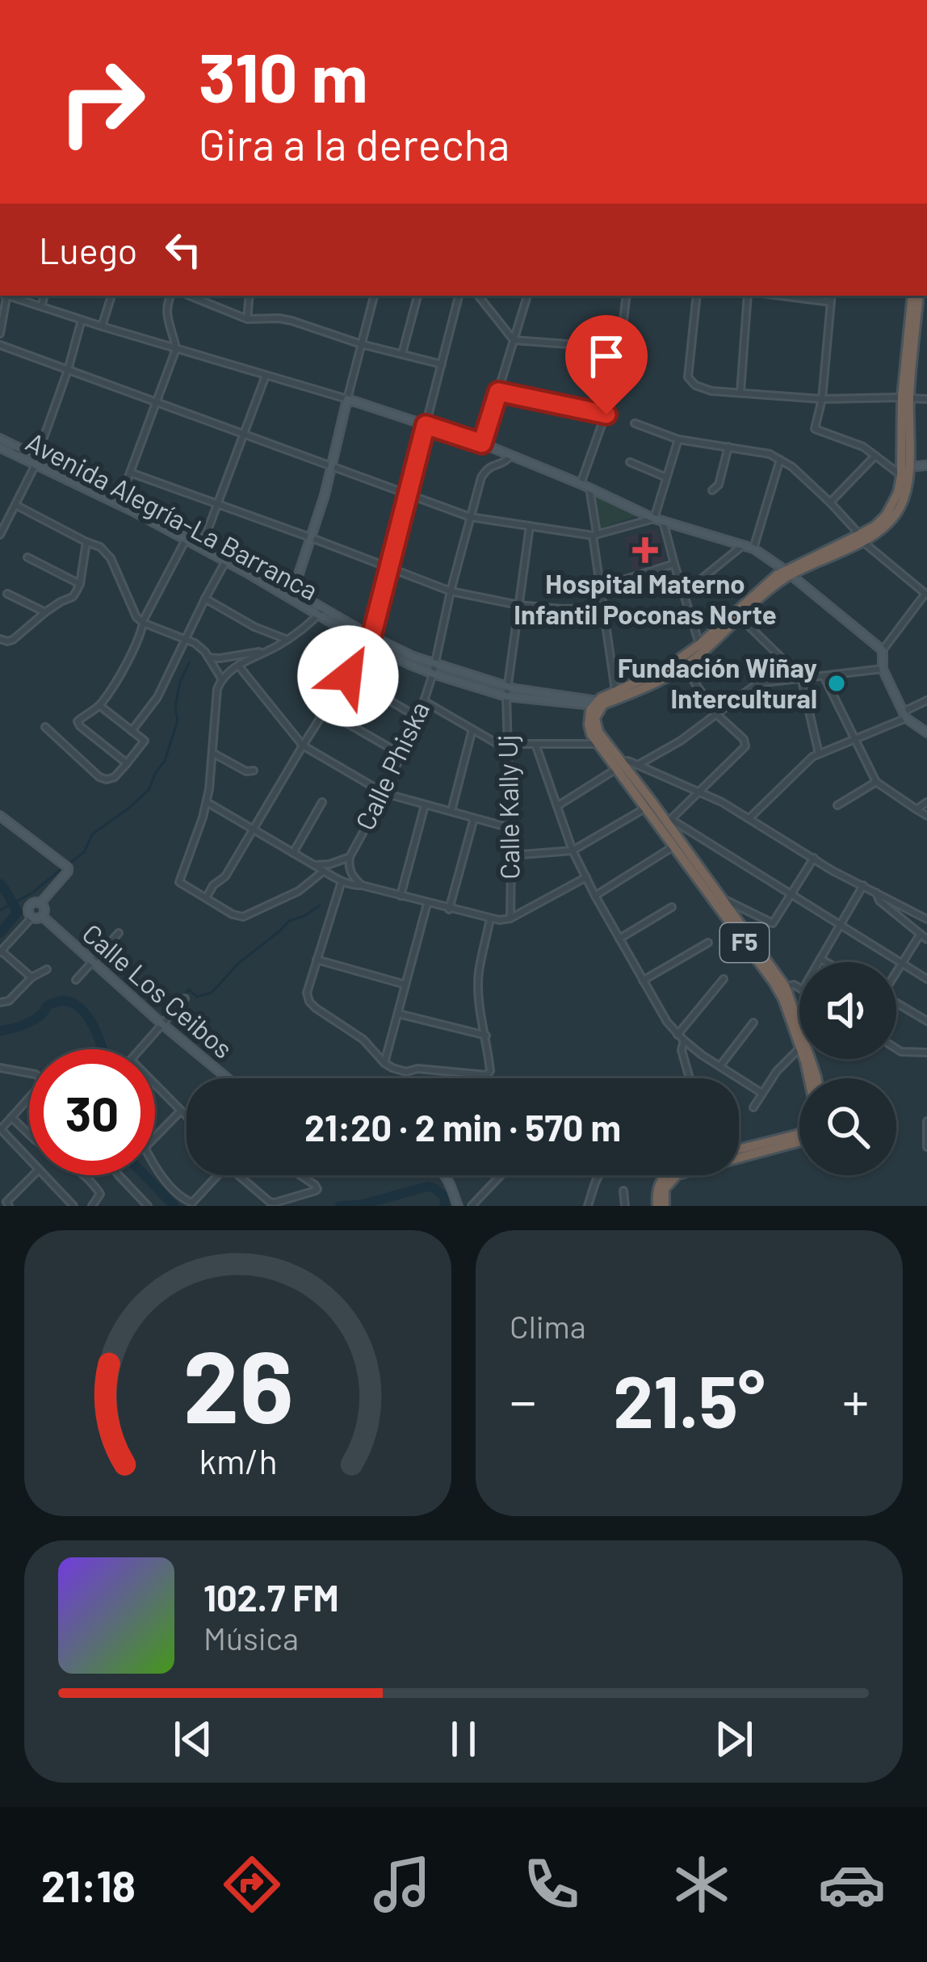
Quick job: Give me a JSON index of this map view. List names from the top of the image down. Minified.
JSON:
{"streets":{"highway":["F5"],"street":["Avenida Alegría-La Barranca","Calle Phiska","Calle Kally Uj","Calle Los Ceibos"]},"crossings":[["Avenida Alegría-La Barranca","Calle Phiska"],["Avenida Alegría-La Barranca","Calle Kally Uj"],["Avenida Alegría-La Barranca","F5"]],"places":{"health":["Hospital Materno Infantil Poconas Norte"],"other":["Fundación Wiñay Intercultural"]},"page":{"turn":["310 m","Gira a la derecha"],"then":"Luego","limit":"30","trip":"21:20 · 2 min · 570 m","tile":"Clima","heat":["−","21.5°","+"],"song":["102.7 FM","Música"],"tabs":"21:18","gauge":["26","km/h"]}}
